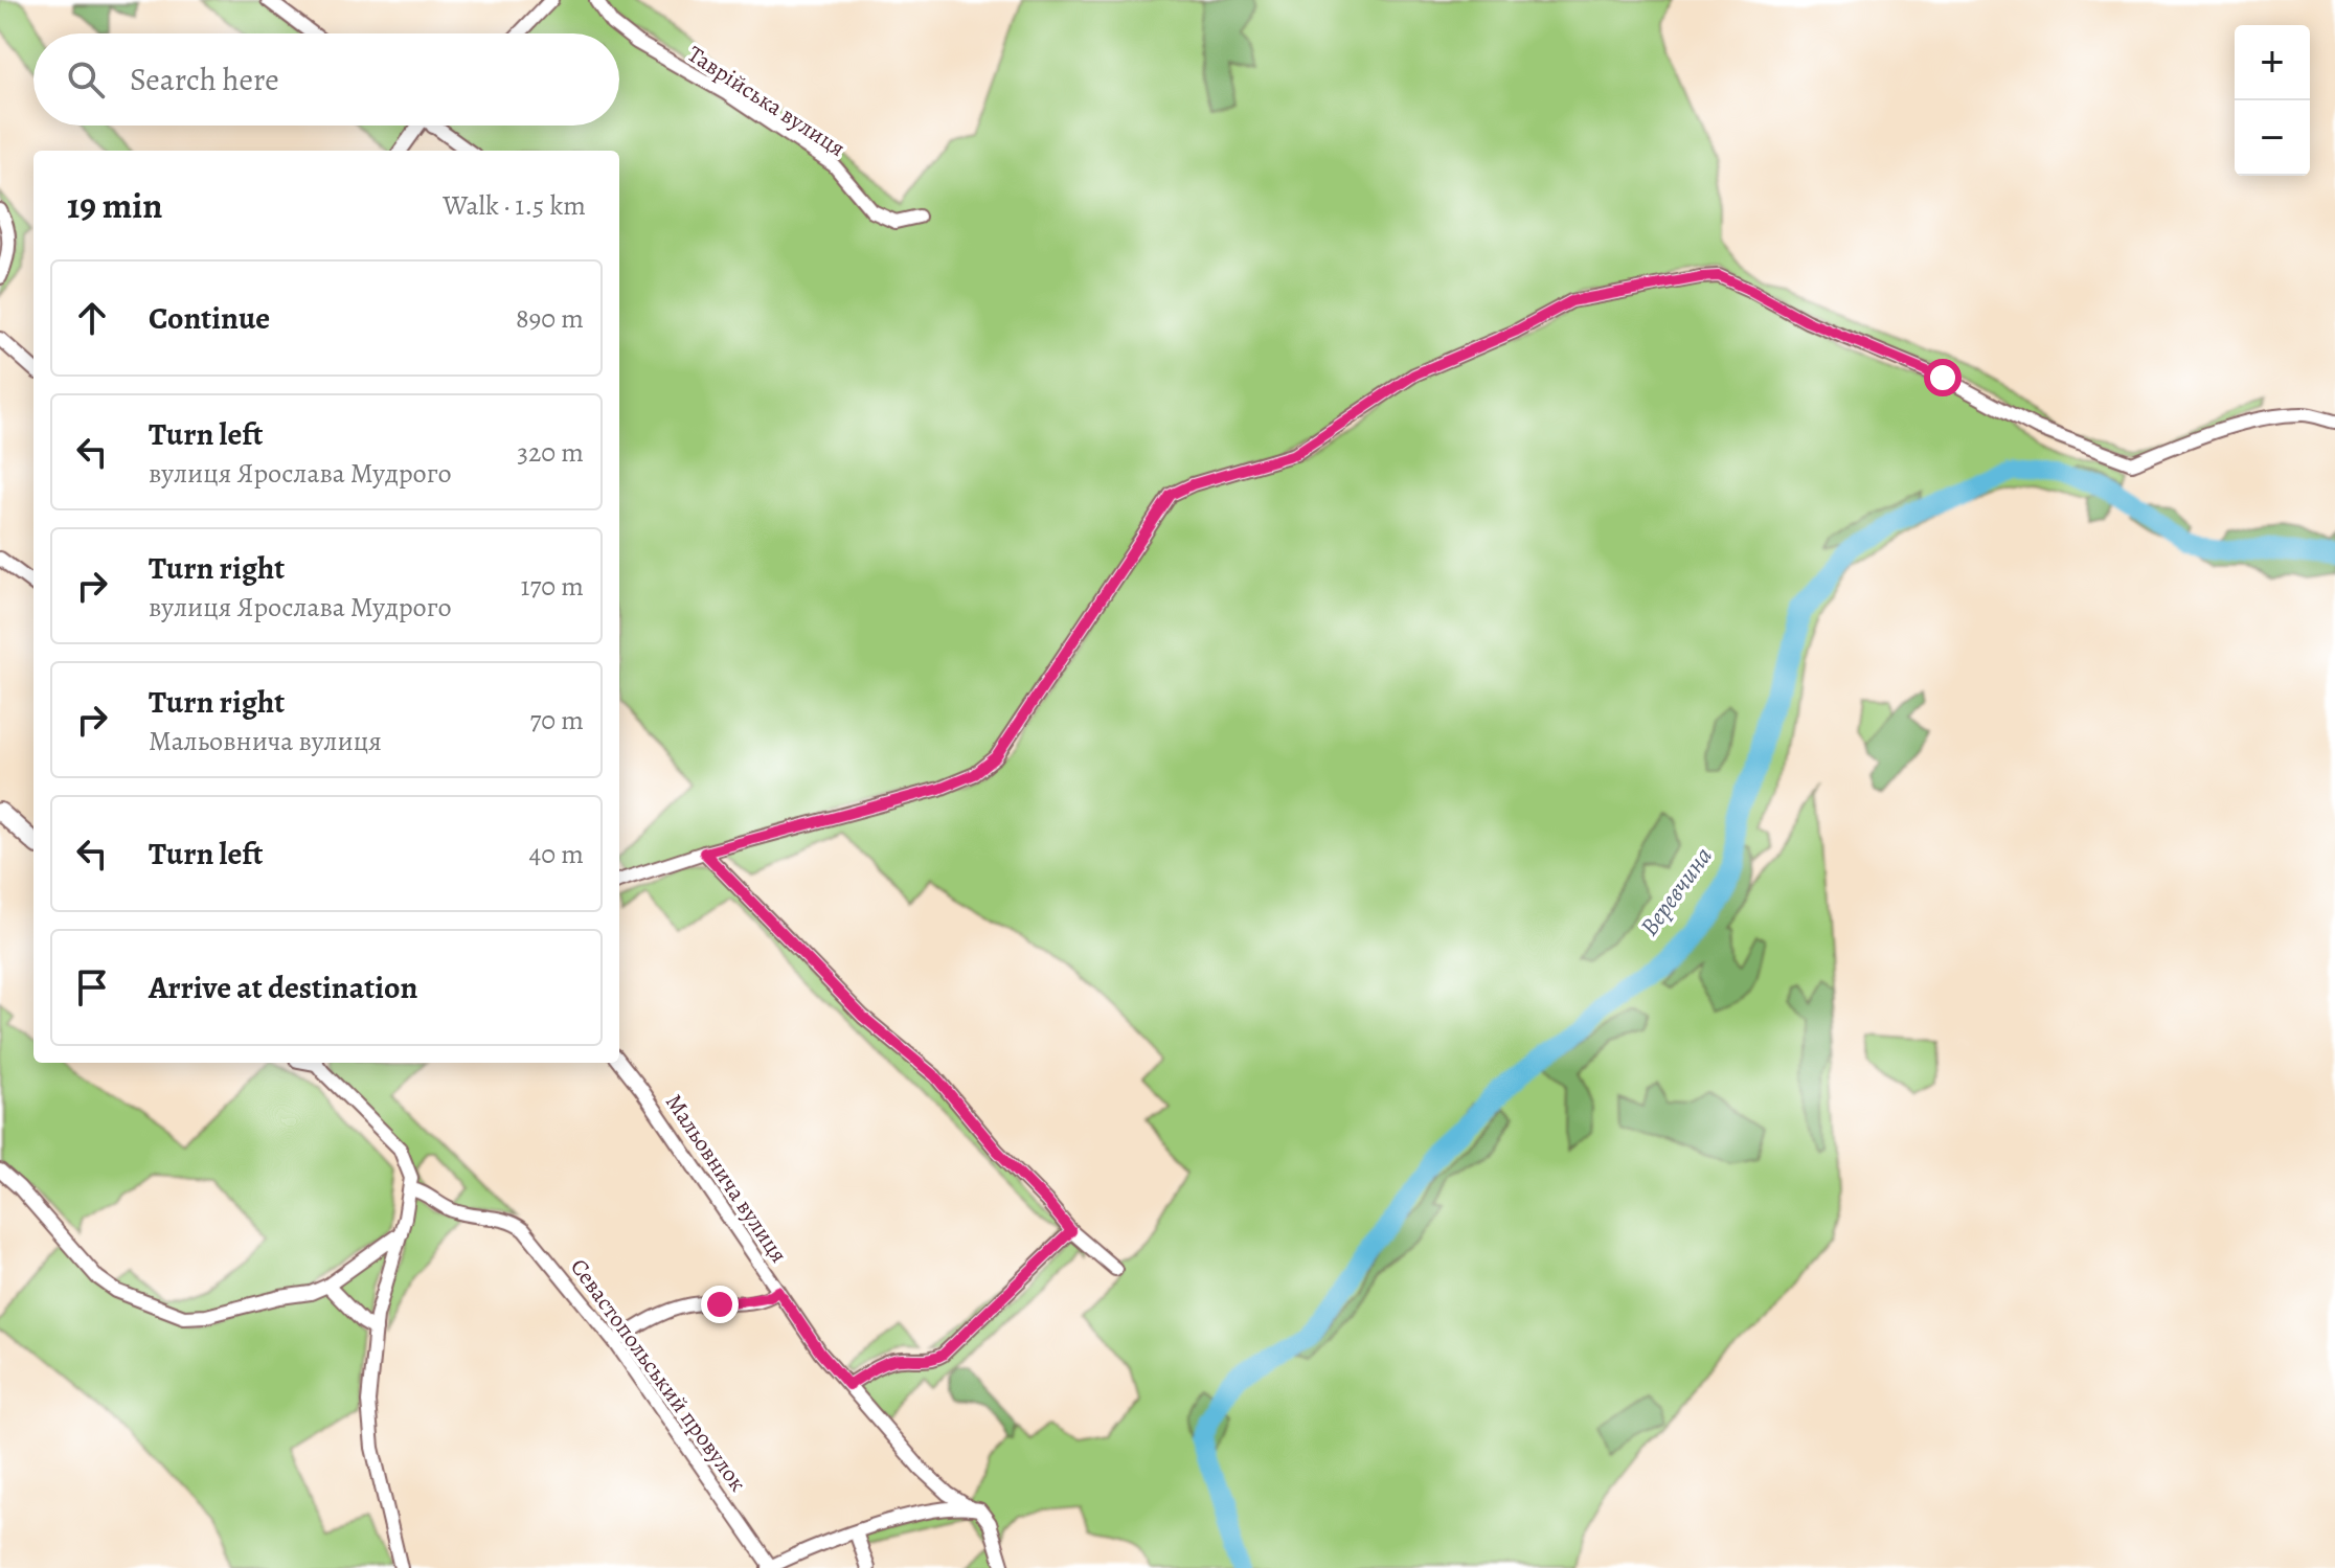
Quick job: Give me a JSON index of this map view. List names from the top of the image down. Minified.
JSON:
{"streets":{"street":["Таврійська вулиця","Мальовнича вулиця","Севастопольський провулок"]},"water":["Веревчина"],"page":{"map_buttons":["+","−"],"search":"Search here","heading":["19 min","Walk · 1.5 km"],"list":[["Continue","890 m"],["Turn left","вулиця Ярослава Мудрого","320 m"],["Turn right","вулиця Ярослава Мудрого","170 m"],["Turn right","Мальовнича вулиця","70 m"],["Turn left","40 m"],"Arrive at destination"]}}
